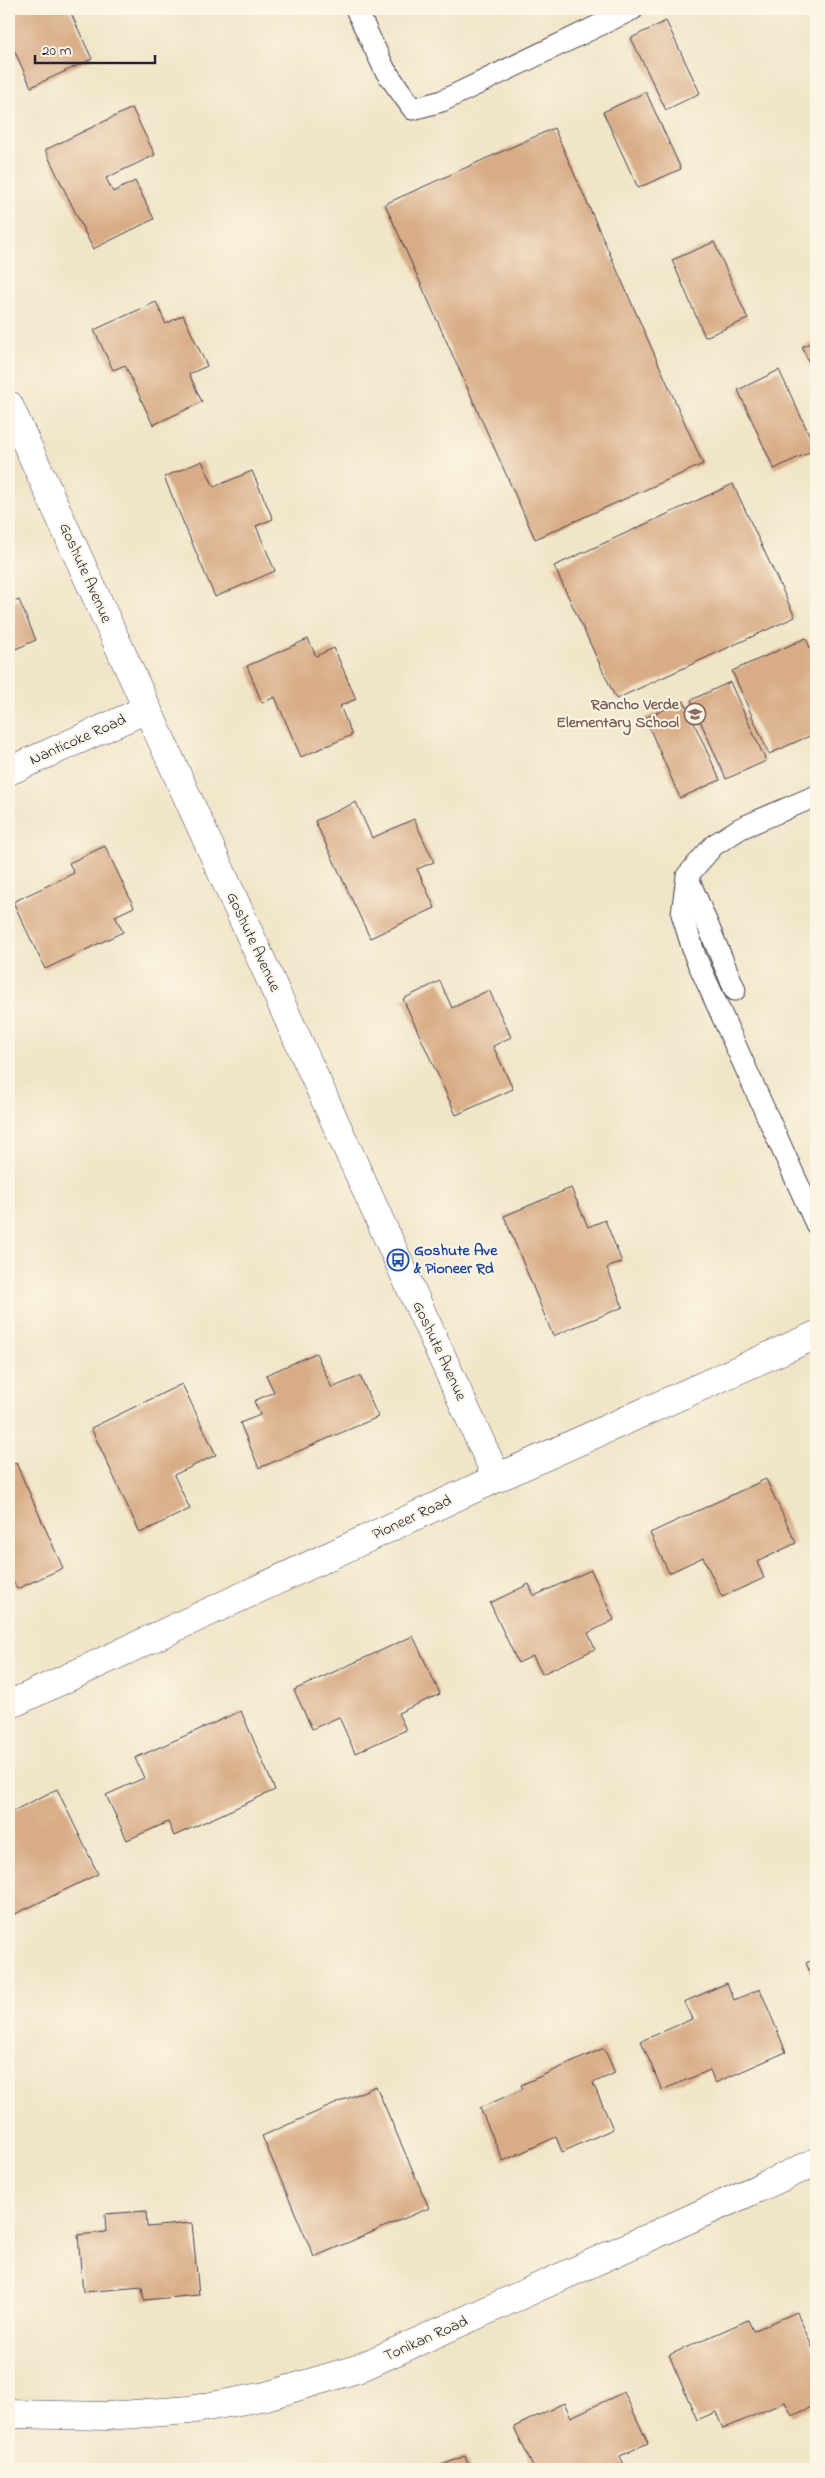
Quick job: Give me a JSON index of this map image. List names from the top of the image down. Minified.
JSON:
{"streets":{"street":["Goshute Avenue","Nanticoke Road","Pioneer Road","Tonikan Road"]},"crossings":[["Goshute Avenue","Nanticoke Road"],["Goshute Avenue","Pioneer Road"]],"places":{"school or university":["Rancho Verde Elementary School"],"bus stop":["Goshute Ave & Pioneer Rd"]},"scale_bar":"20 m"}
